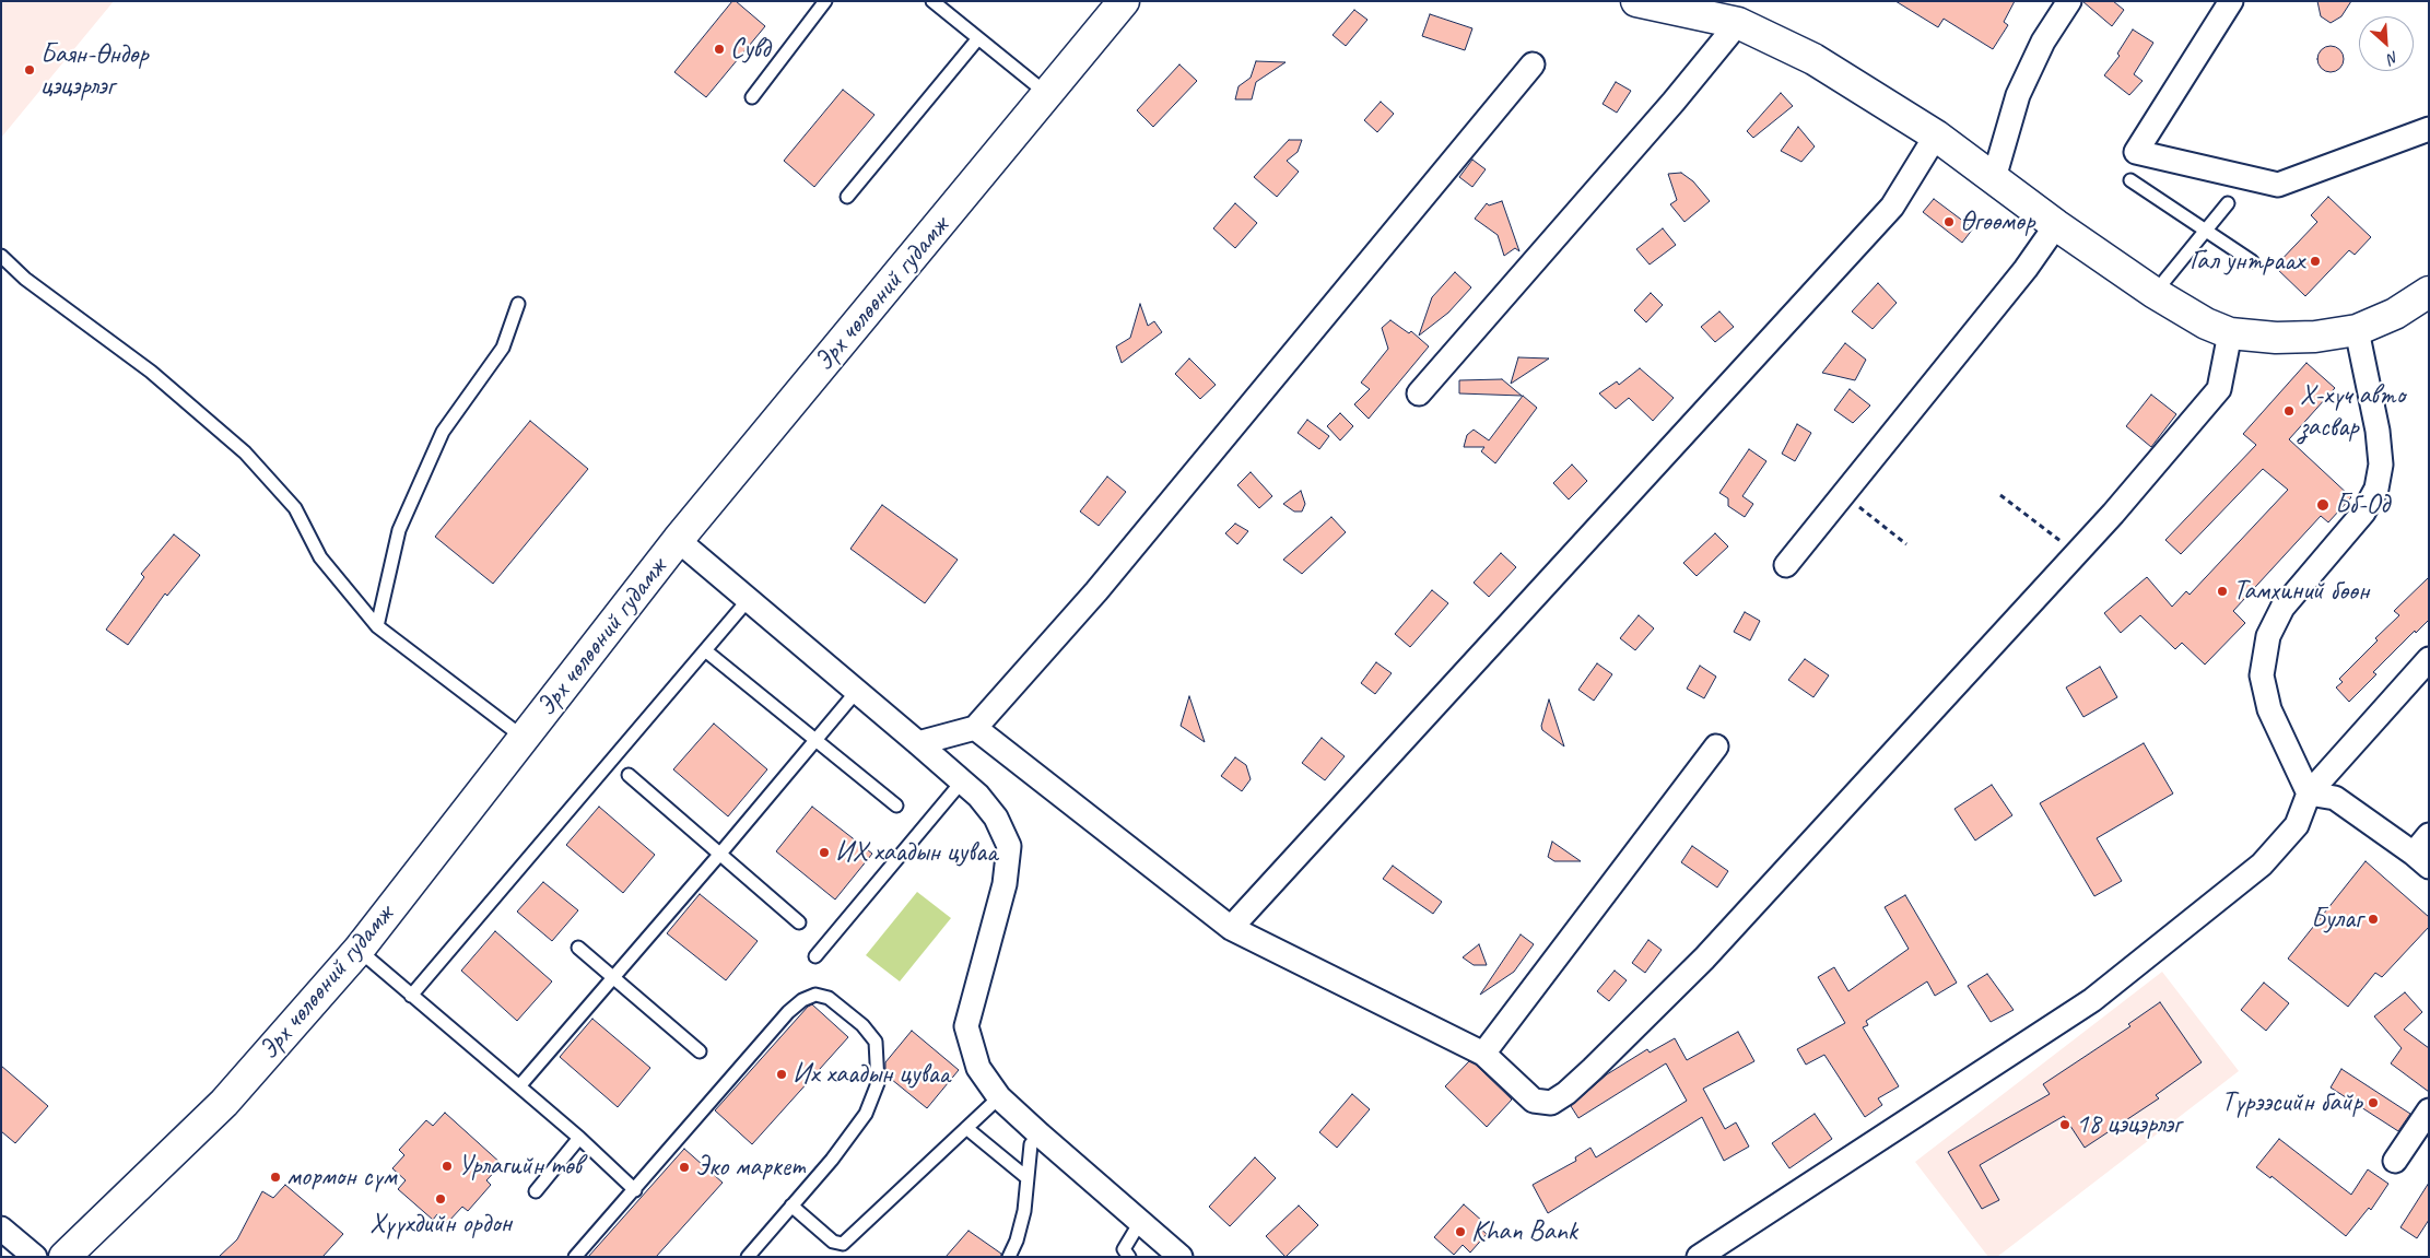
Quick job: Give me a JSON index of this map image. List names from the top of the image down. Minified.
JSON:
{"streets":{"main road":["Эрх чөлөөний гудамж"]},"places":["Сувд","Баян-Өндөр цэцэрлэг","Өгөөмөр","Гал унтраах","Х-хүч авто засвар","Бб-Од","Тамхиний бөөн","ИХ хаадын цуваа","Булаг","Их хаадын цуваа","Түрээсийн байр","18 цэцэрлэг","Урлагийн төв","Эко маркет","мормон сүм","Хүүхдийн ордон","Khan Bank"],"north":"bottom right"}
